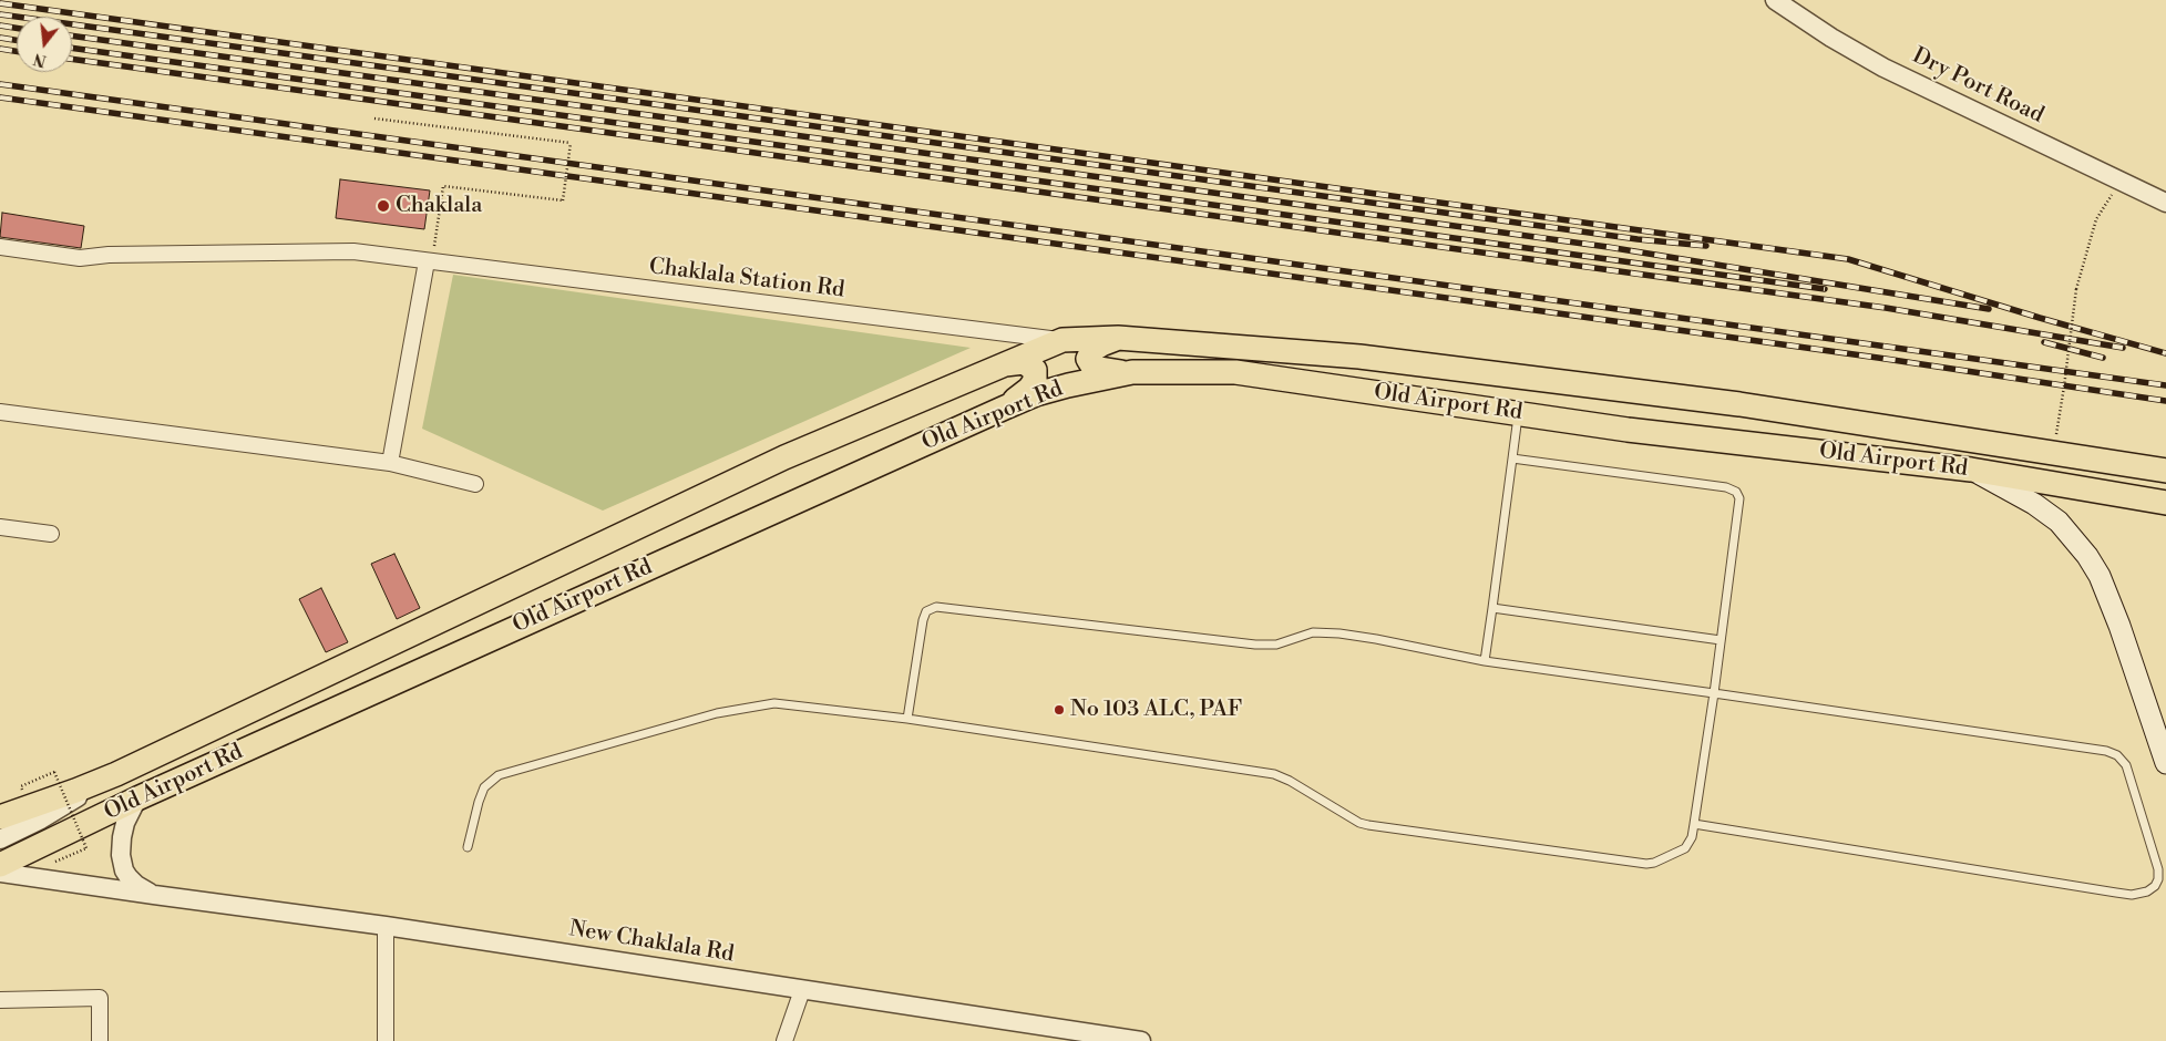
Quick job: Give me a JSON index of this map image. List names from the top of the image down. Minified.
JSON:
{"streets":{"main road":["Old Airport Rd"],"street":["Dry Port Road","Chaklala Station Rd","New Chaklala Rd"]},"crossings":[["Chaklala Station Rd","Old Airport Rd"],["Old Airport Rd","New Chaklala Rd"]],"places":["Chaklala","No 103 ALC, PAF"],"north":"bottom"}
